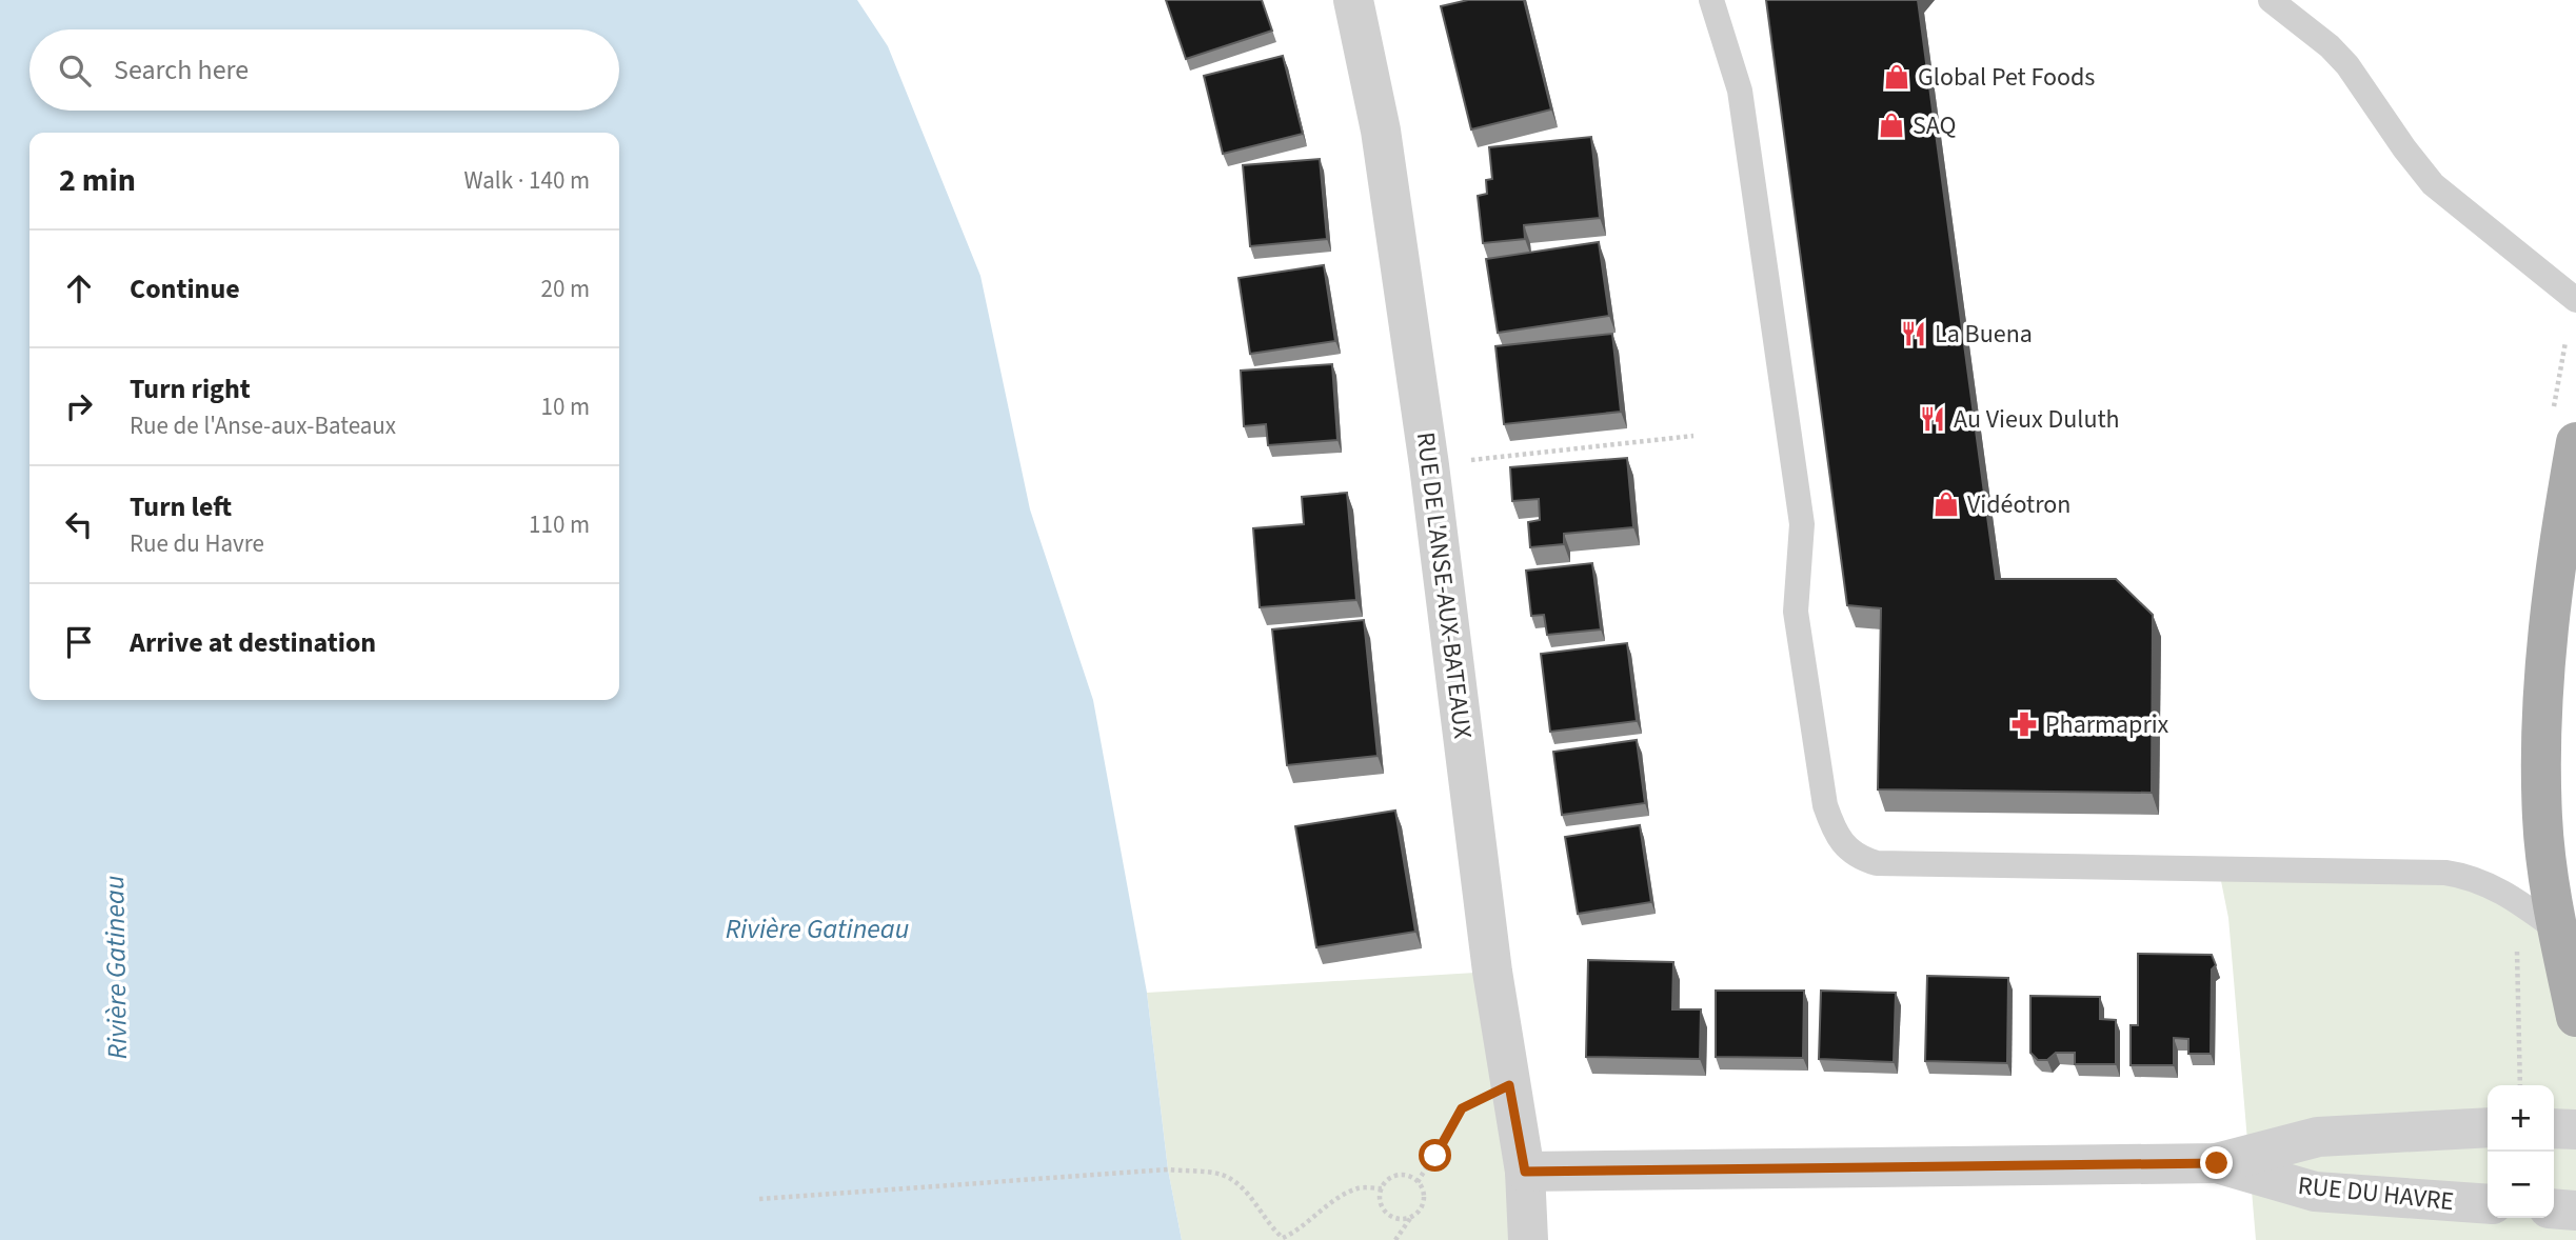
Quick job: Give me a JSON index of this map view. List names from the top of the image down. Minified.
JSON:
{"streets":{"street":["RUE DE L'ANSE-AUX-BATEAUX","RUE DU HAVRE"]},"crossings":[["RUE DE L'ANSE-AUX-BATEAUX","RUE DU HAVRE"]],"water":["Rivière Gatineau"],"places":{"shop":["Global Pet Foods","SAQ","Vidéotron"],"restaurant":["La Buena","Au Vieux Duluth"],"pharmacy":["Pharmaprix"]},"page":{"search":"Search here","heading":["2 min","Walk · 140 m"],"list":[["Continue","20 m"],["Turn right","Rue de l'Anse-aux-Bateaux","10 m"],["Turn left","Rue du Havre","110 m"],"Arrive at destination"],"map_buttons":["+","−"]}}
